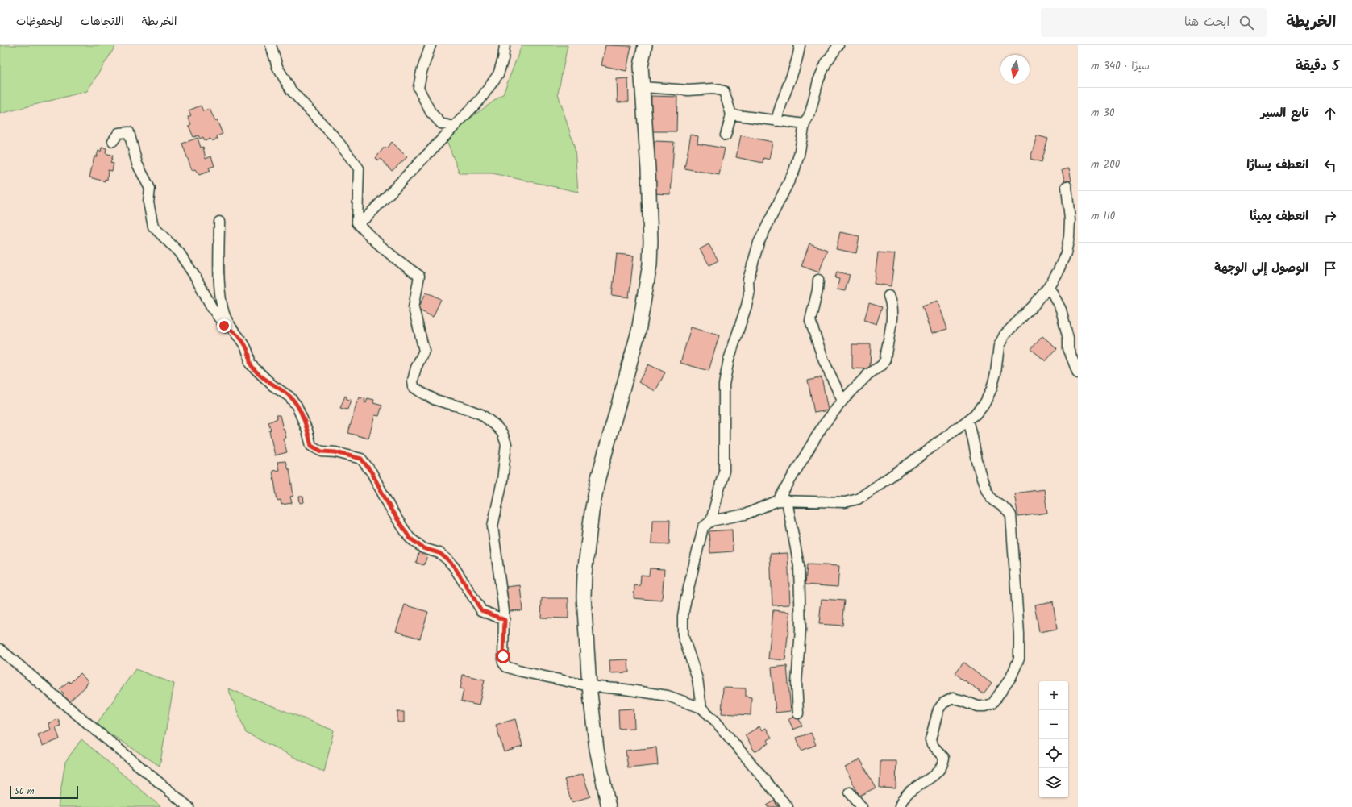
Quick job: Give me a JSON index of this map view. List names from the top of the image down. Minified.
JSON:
{"scale_bar":"50 m","north":"bottom","page":{"header":"الخريطة","search":"ابحث هنا","nav":["الخريطة","الاتجاهات","المحفوظات"],"heading":["5 دقيقة","سيرًا · 340 m"],"list":[["تابع السير","30 m"],["انعطف يسارًا","200 m"],["انعطف يمينًا","110 m"],"الوصول إلى الوجهة"],"map_buttons":["+","−"],"scale":"50 m"}}
